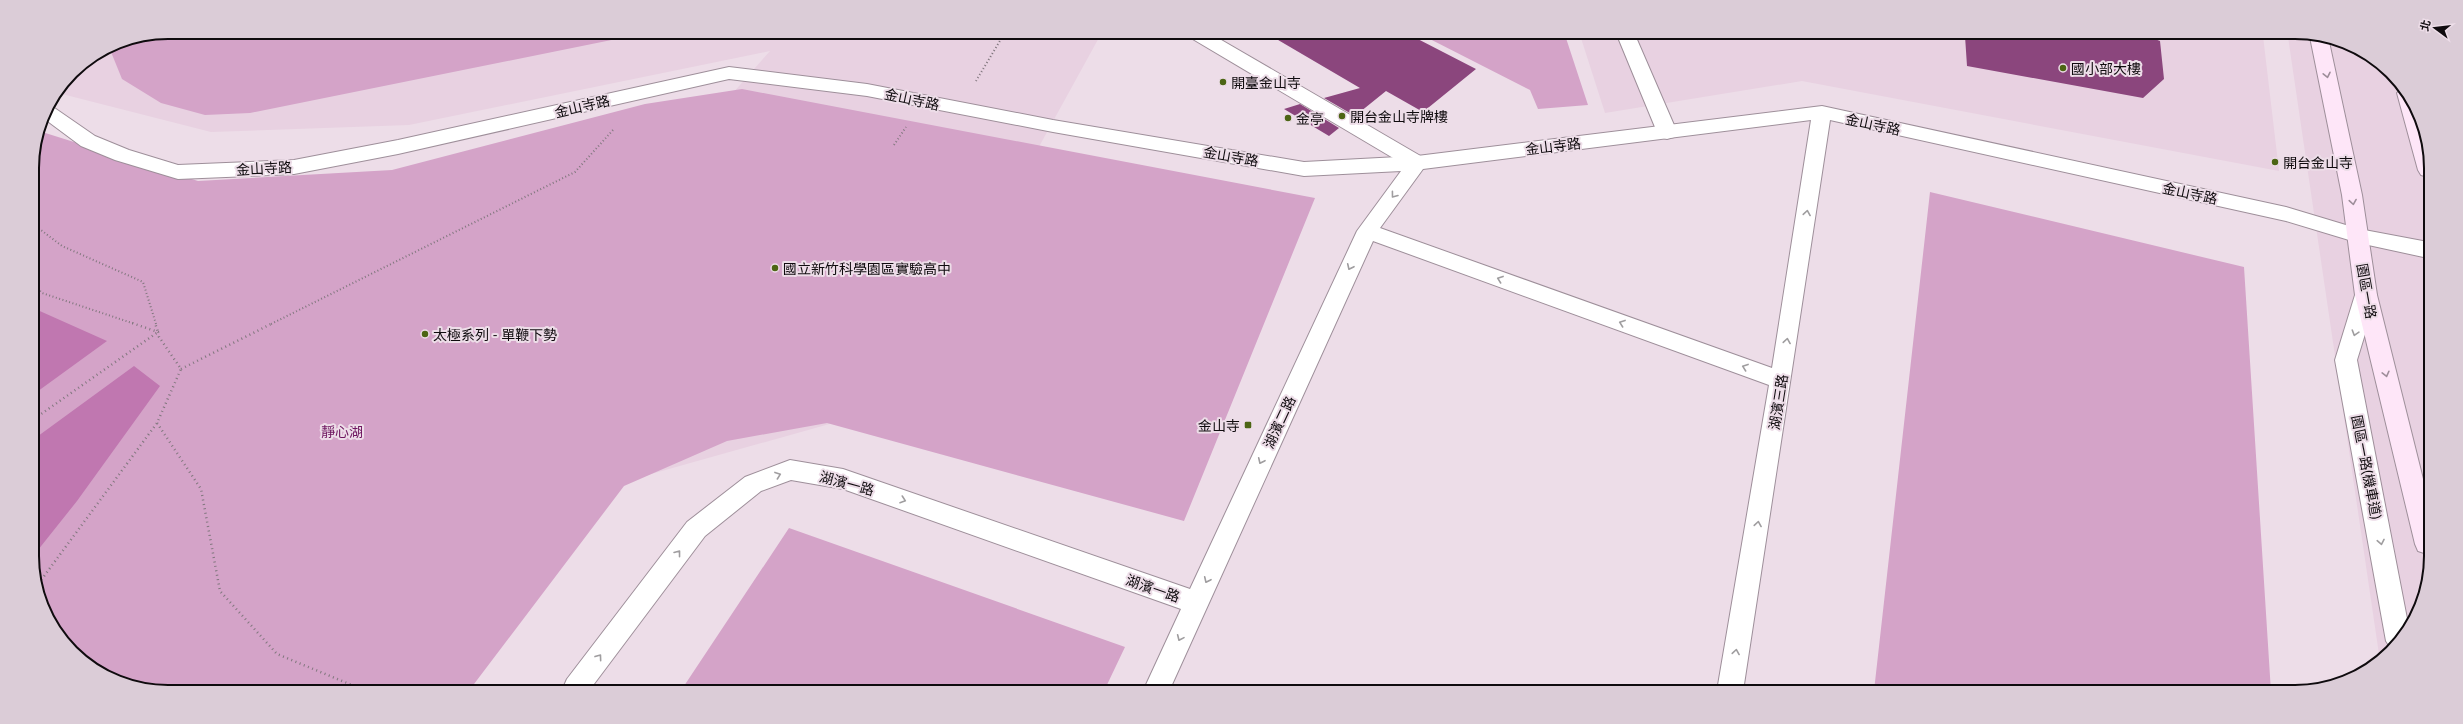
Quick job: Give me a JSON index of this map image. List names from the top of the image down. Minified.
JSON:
{"streets":{"street":["金山寺路","園區一路","湖濱三路","湖濱二路","園區一路(機車道)","湖濱一路"]},"crossings":[["金山寺路","園區一路"],["金山寺路","湖濱三路"],["金山寺路","湖濱二路"],["園區一路","園區一路(機車道)"],["湖濱二路","湖濱一路"]],"one_way":["園區一路","湖濱三路","湖濱二路","園區一路(機車道)","湖濱一路"],"parks":["靜心湖"],"places":{"other":["國小部大樓","開臺金山寺","開台金山寺牌樓","金亭","開台金山寺","國立新竹科學園區實驗高中","太極系列 - 單鞭下勢"],"transit":["金山寺"]},"north":"left"}
